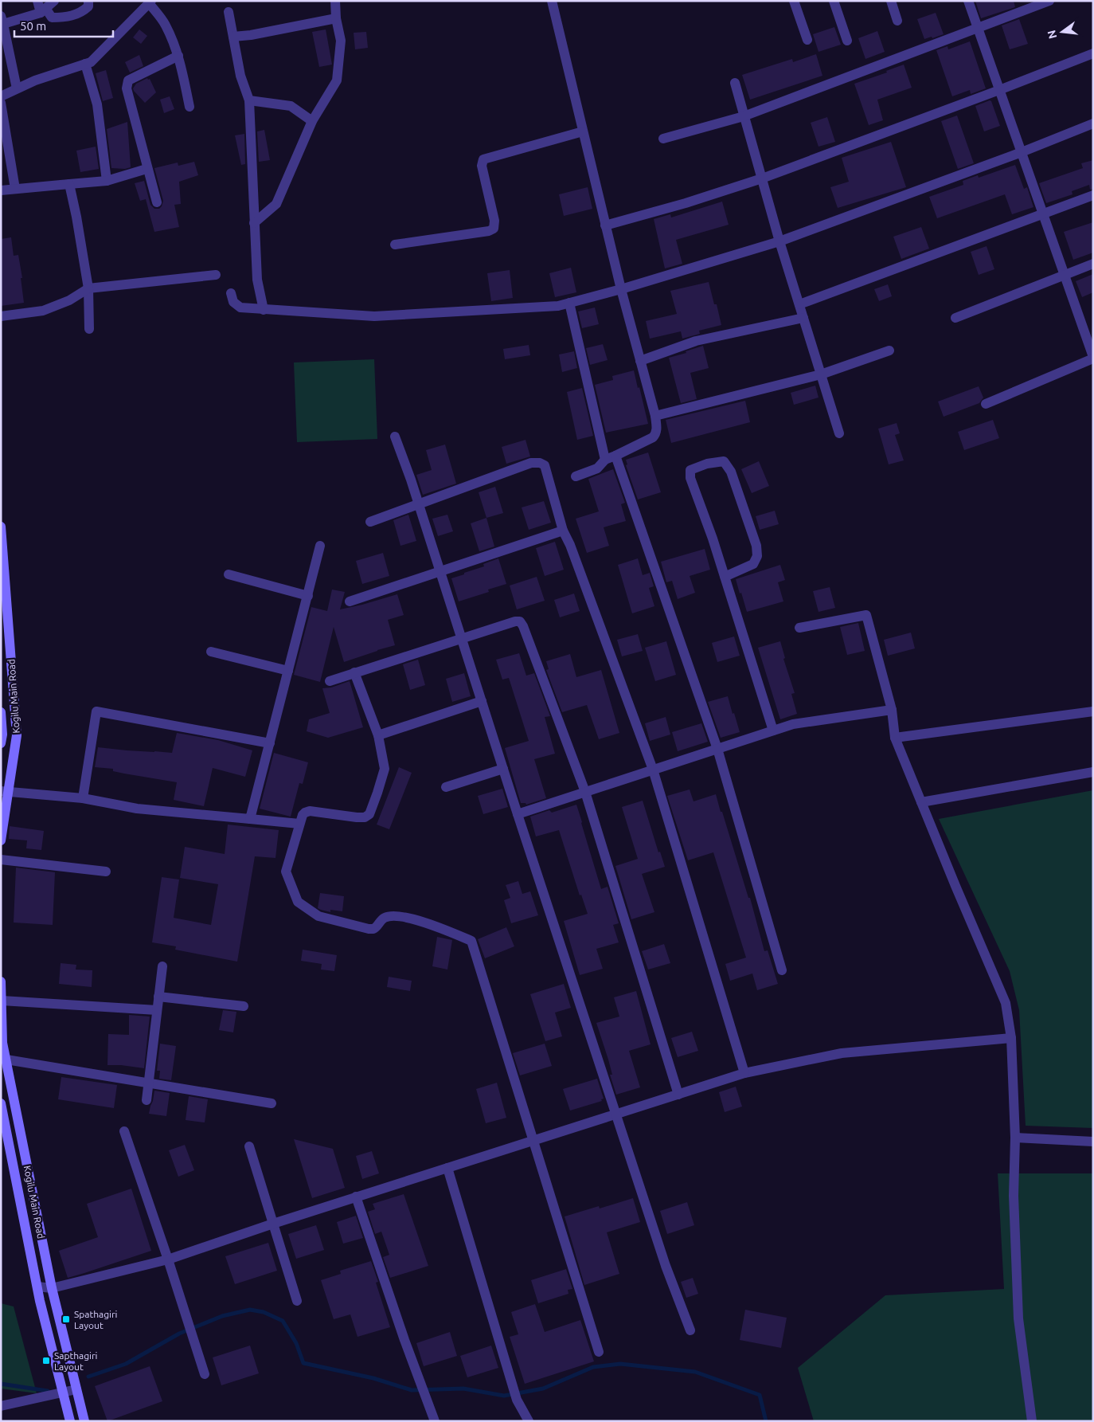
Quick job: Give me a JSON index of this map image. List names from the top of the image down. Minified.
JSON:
{"streets":{"main road":["Kogilu Main Road"]},"places":{"transit":["Spathagiri Layout","Sapthagiri Layout"]},"scale_bar":"50 m","north":"left"}
